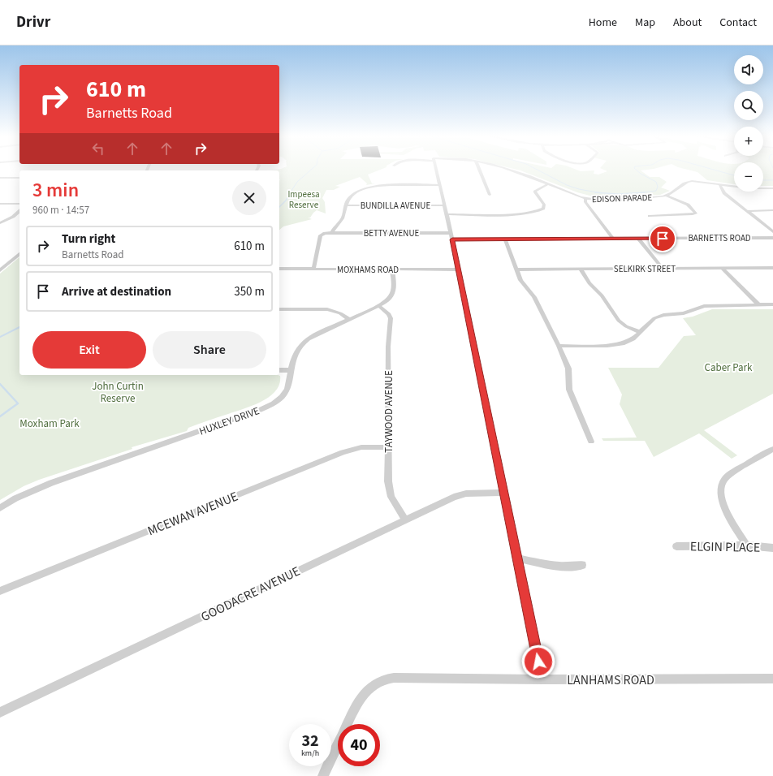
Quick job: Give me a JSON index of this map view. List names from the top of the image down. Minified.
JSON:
{"streets":{"street":["EDISON PARADE","BUNDILLA AVENUE","BETTY AVENUE","BARNETTS ROAD","SELKIRK STREET","MOXHAMS ROAD","TAYWOOD AVENUE","HUXLEY DRIVE","MCEWAN AVENUE","ELGIN PLACE","GOODACRE AVENUE","LANHAMS ROAD"]},"crossings":[["MOXHAMS ROAD","HUXLEY DRIVE"],["TAYWOOD AVENUE","HUXLEY DRIVE"],["TAYWOOD AVENUE","MCEWAN AVENUE"],["TAYWOOD AVENUE","GOODACRE AVENUE"]],"parks":["Impeesa Reserve","Caber Park","John Curtin Reserve","Moxham Park"],"page":{"header":"Drivr","nav":["Home","Map","About","Contact"],"map_buttons":["+","−"],"turn":["610 m","Barnetts Road"],"heading":["3 min","960 m · 14:57"],"list":[{"name":"Turn right","note":"Barnetts Road","value":"610 m"},{"name":"Arrive at destination","value":"350 m"}],"buttons":["Exit","Share"],"speed":"32 km/h","limit":"40"}}
